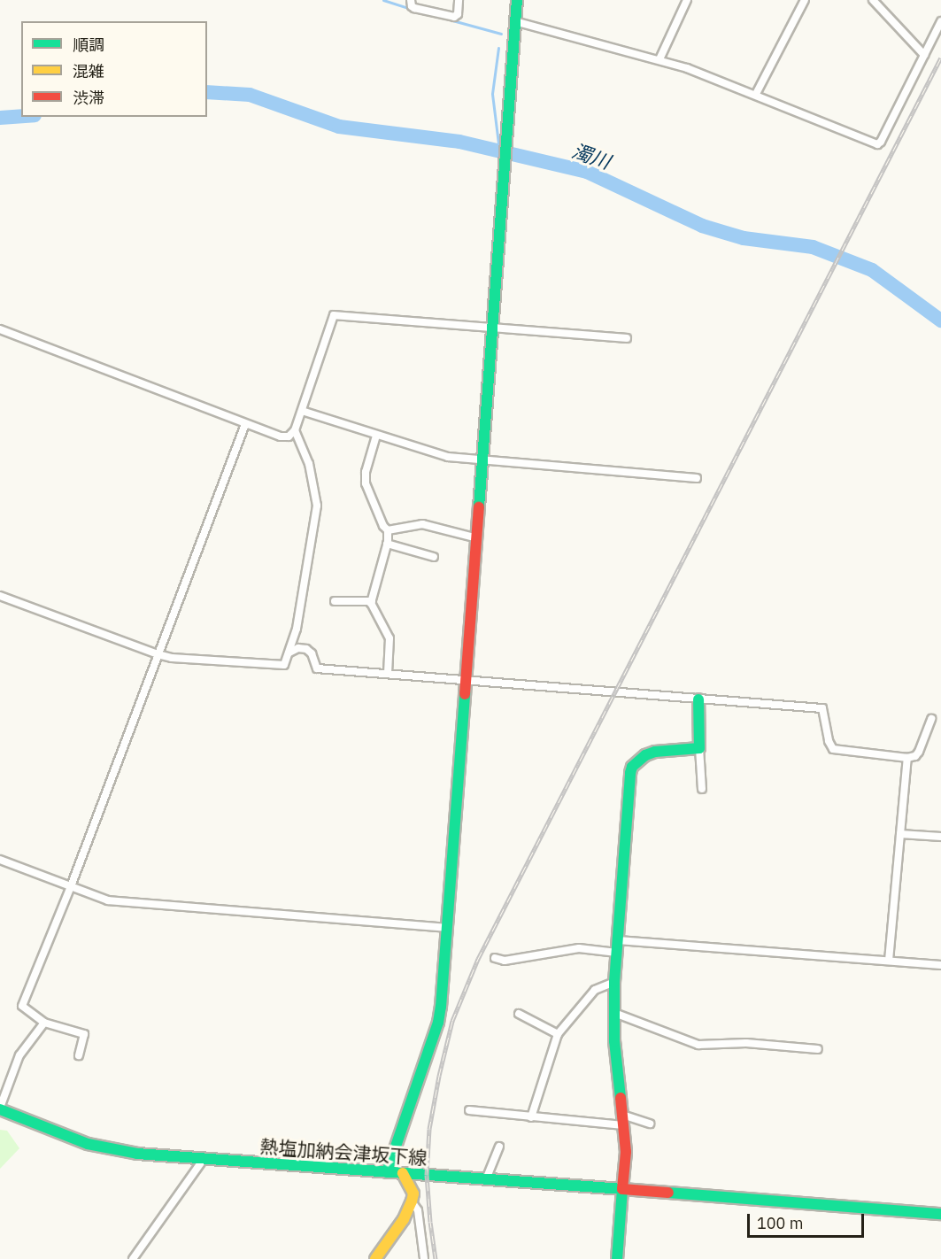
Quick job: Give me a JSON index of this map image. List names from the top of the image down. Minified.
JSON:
{"streets":{"street":["熱塩加納会津坂下線"]},"water":["濁川"],"legend":["順調","混雑","渋滞"],"scale_bar":"100 m"}
